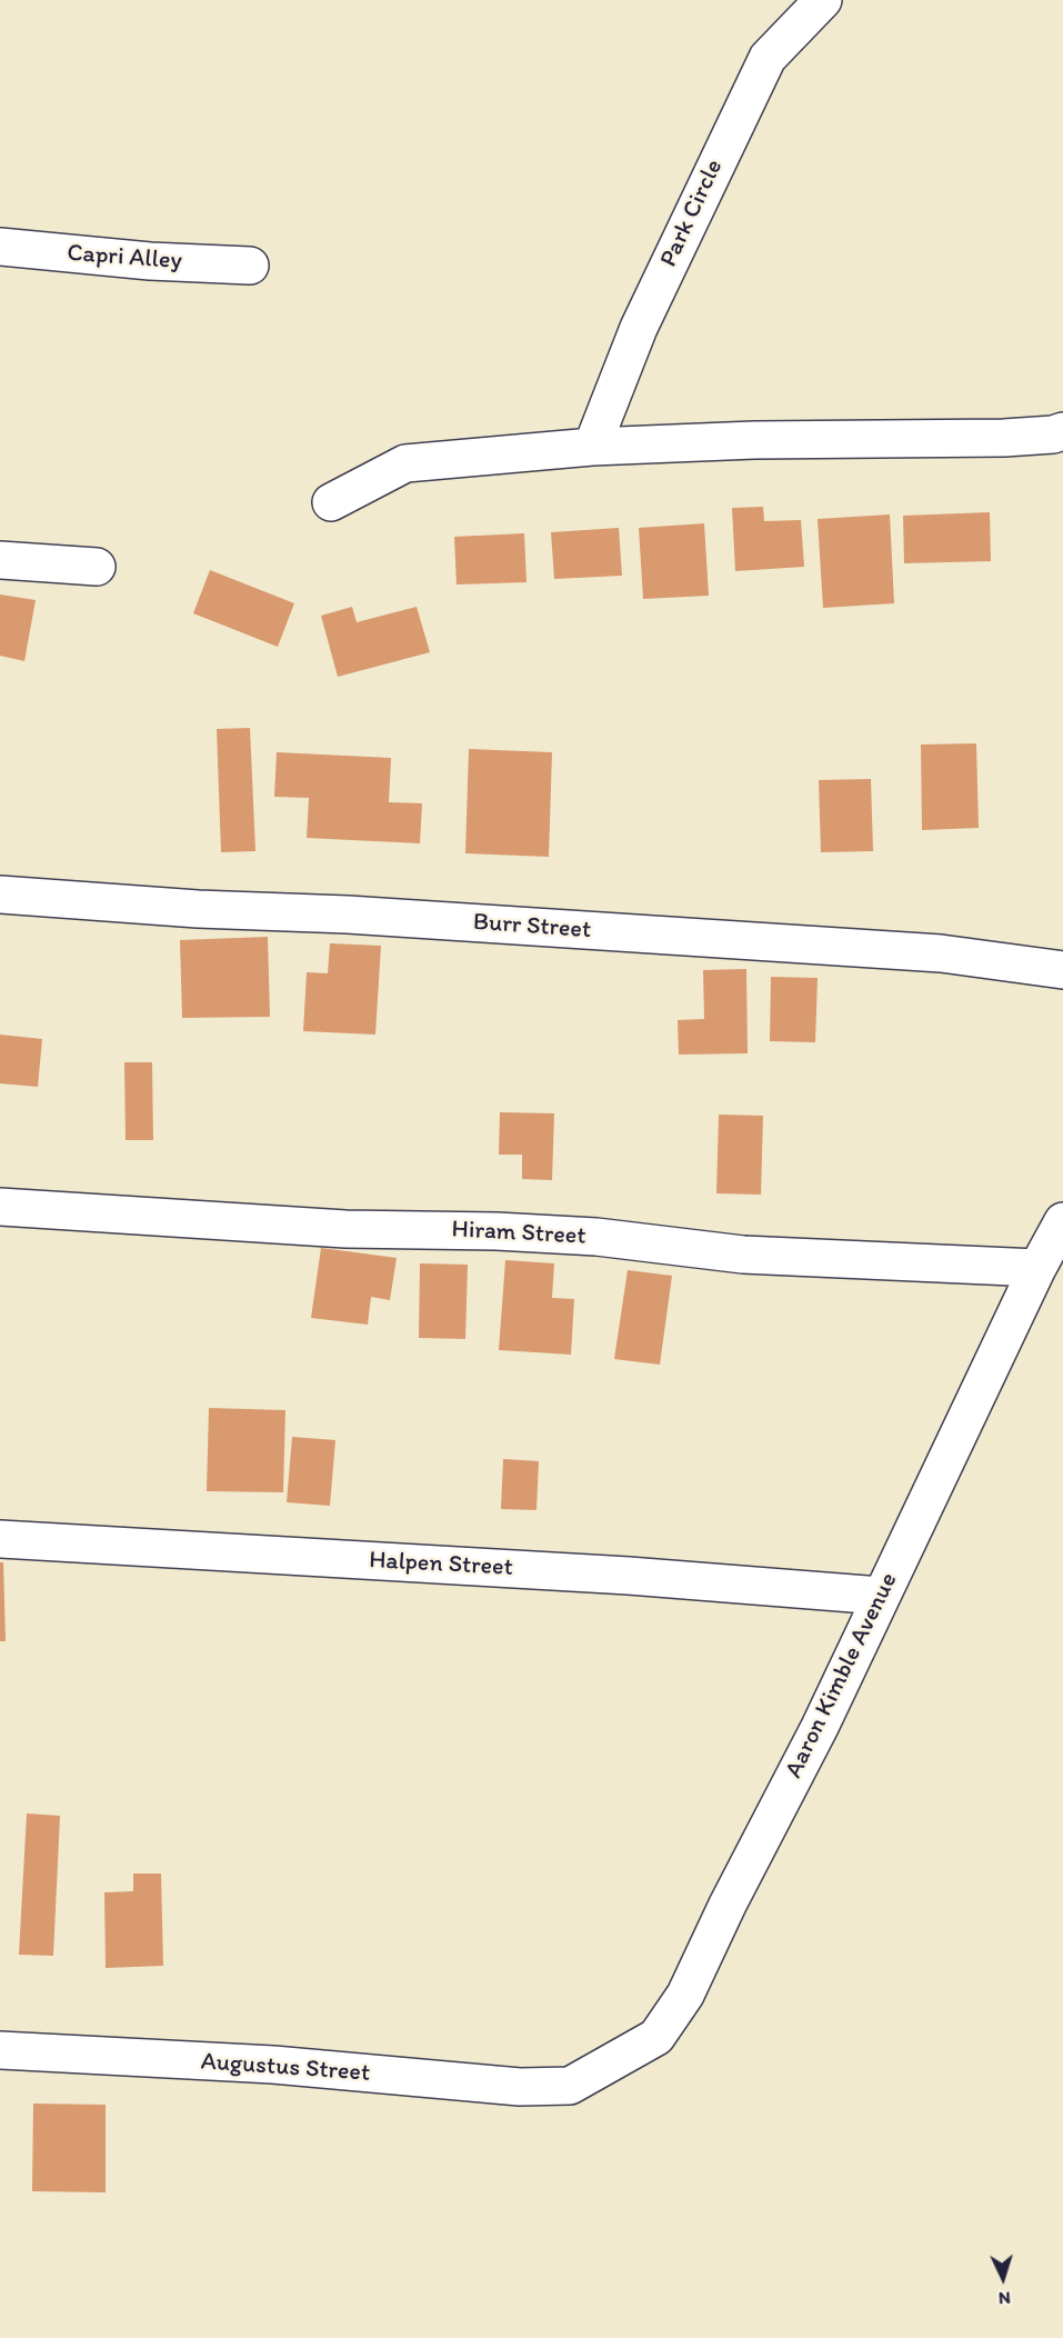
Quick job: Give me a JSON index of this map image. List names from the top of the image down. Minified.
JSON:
{"streets":{"street":["Park Circle","Capri Alley","Burr Street","Hiram Street","Halpen Street","Aaron Kimble Avenue","Augustus Street"]},"crossings":[["Hiram Street","Aaron Kimble Avenue"],["Halpen Street","Aaron Kimble Avenue"],["Aaron Kimble Avenue","Augustus Street"]],"north":"bottom"}
